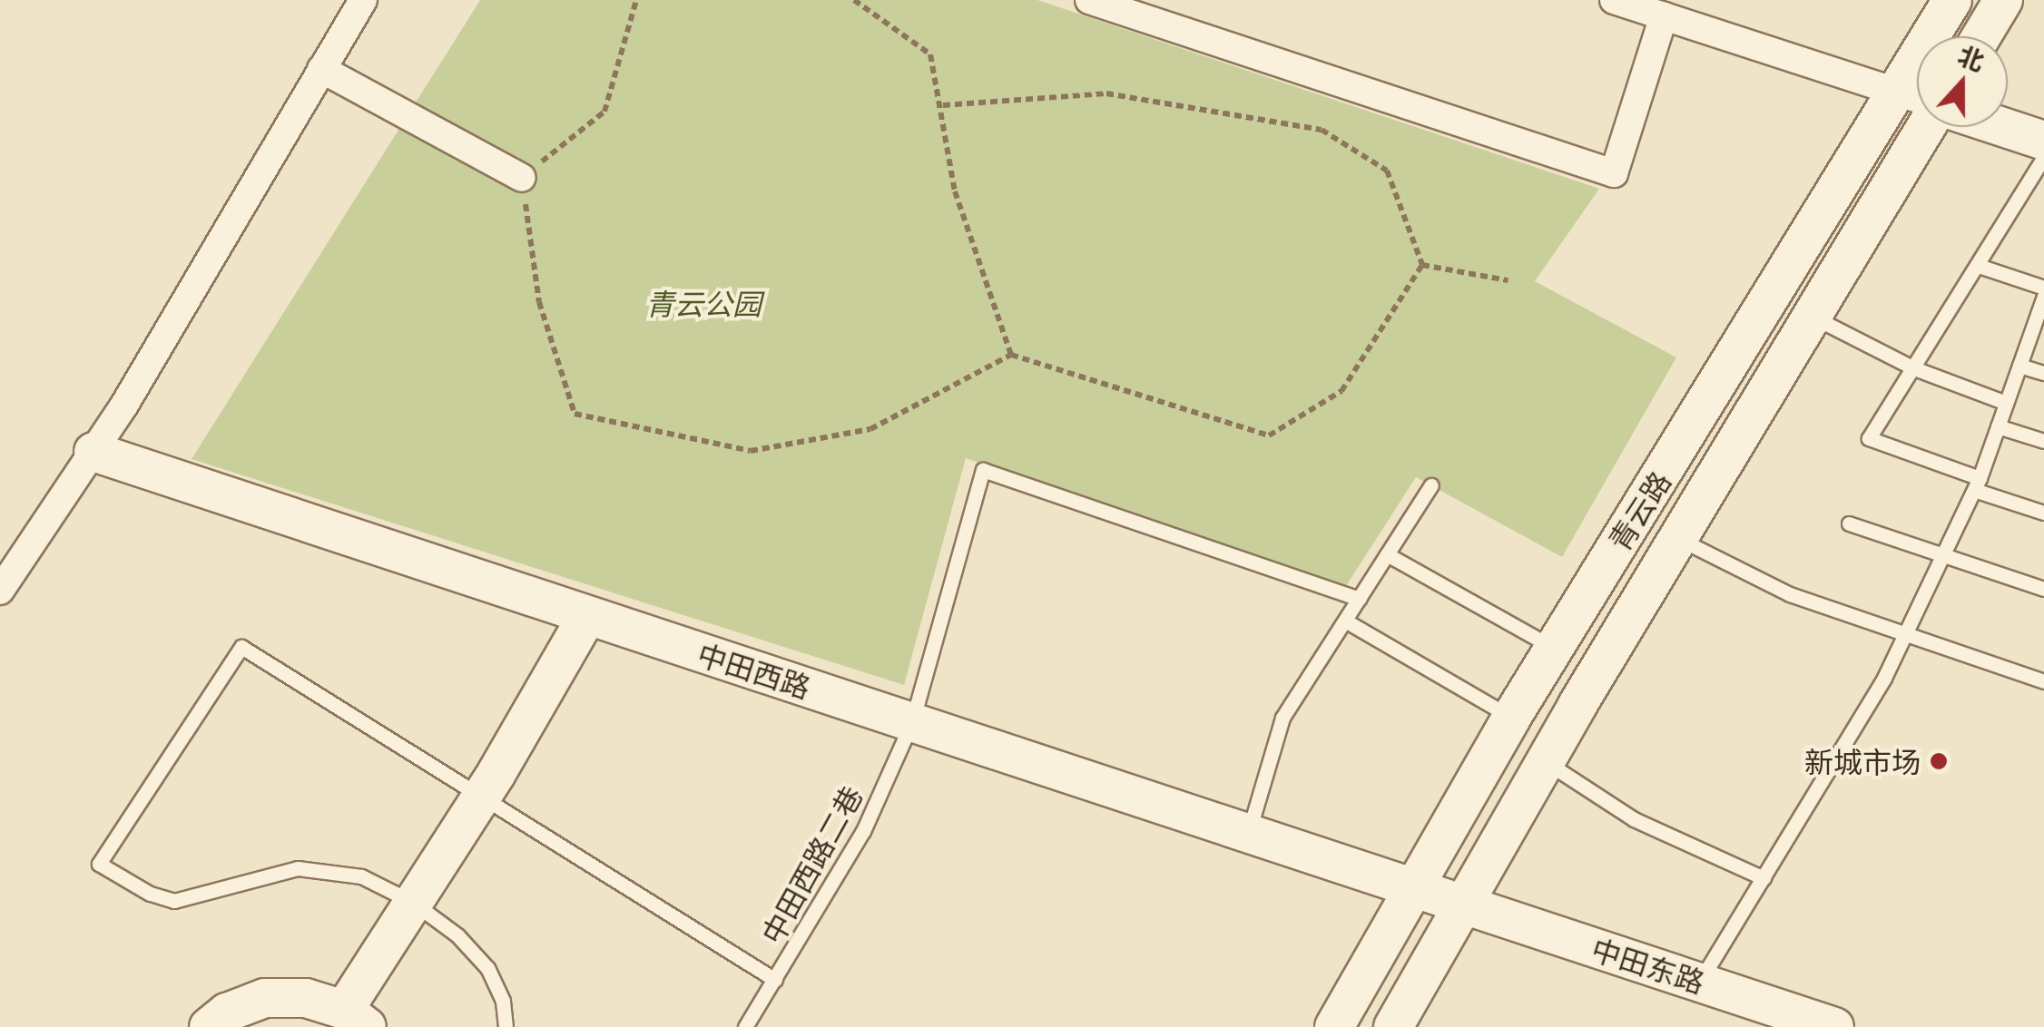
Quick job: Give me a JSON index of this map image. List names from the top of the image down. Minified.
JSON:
{"streets":{"street":["青云路","中田西路","中田东路"],"lane":["中田西路二巷"]},"crossings":[["青云路","中田西路"],["青云路","中田东路"],["中田西路","中田西路二巷"],["中田西路","中田东路"]],"parks":["青云公园"],"places":["新城市场"],"north":"top"}
